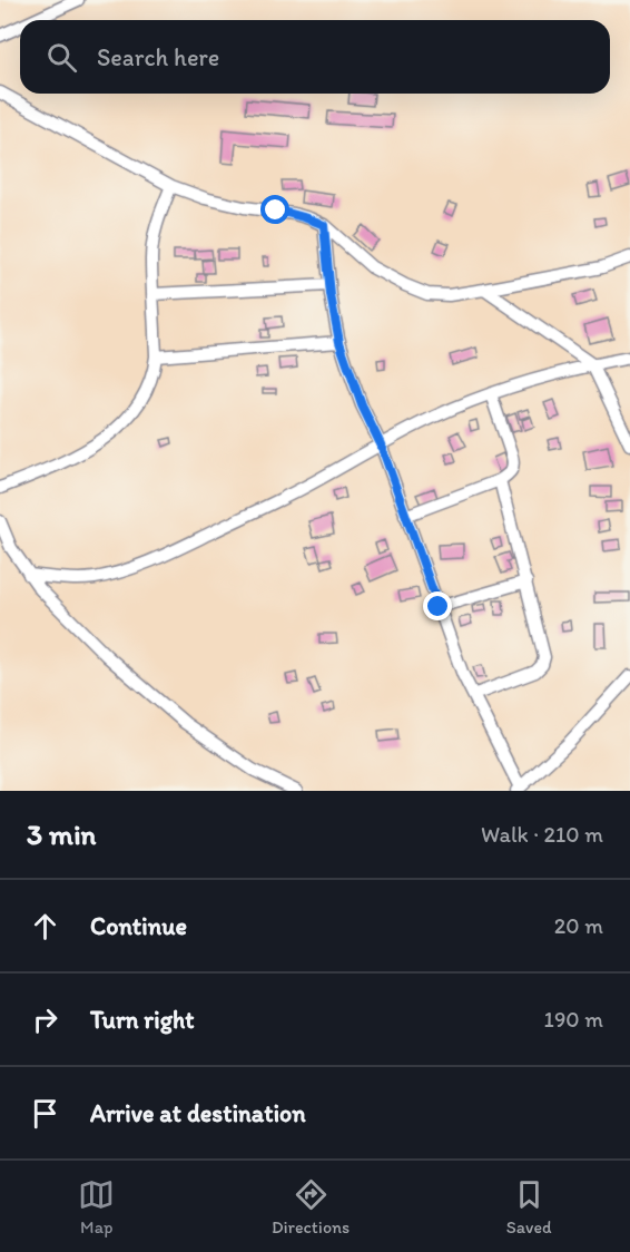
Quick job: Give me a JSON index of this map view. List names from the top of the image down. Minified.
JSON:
{"page":{"search":"Search here","heading":["3 min","Walk · 210 m"],"list":[["Continue","20 m"],["Turn right","190 m"],"Arrive at destination"],"nav":["Map","Directions","Saved"]}}
